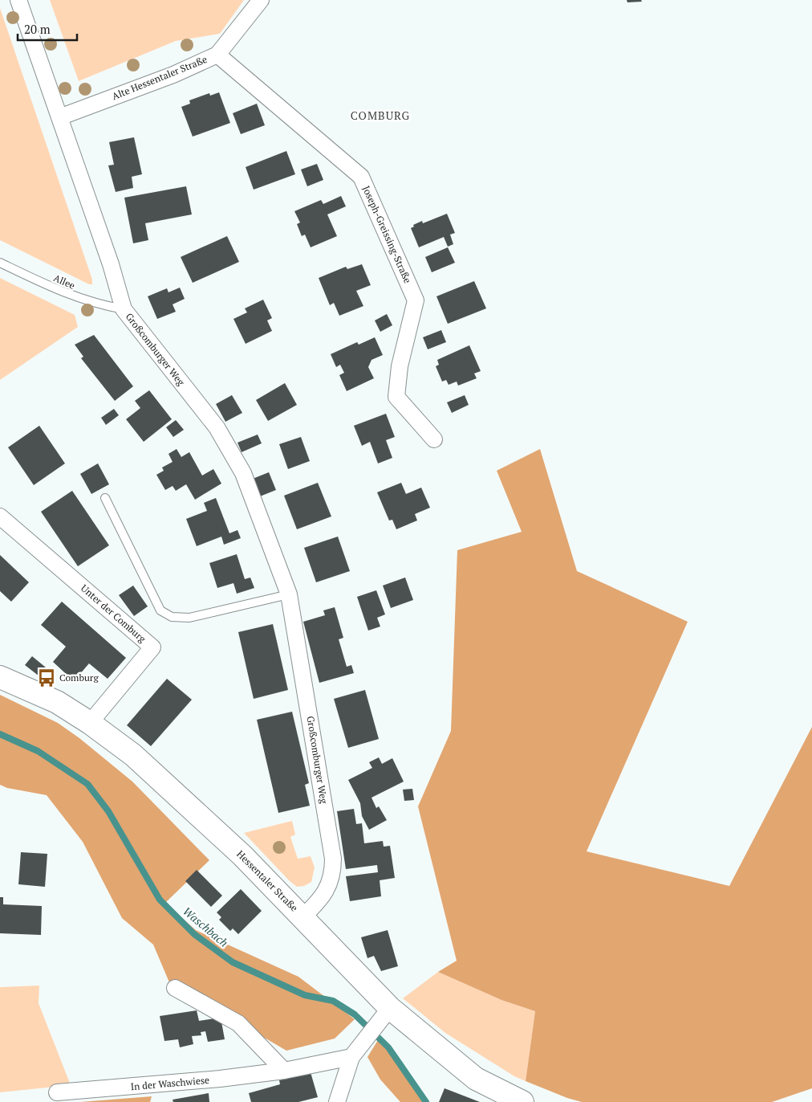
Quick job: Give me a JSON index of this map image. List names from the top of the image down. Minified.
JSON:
{"streets":{"main road":["Hessentaler Straße"],"street":["Alte Hessentaler Straße","Joseph-Greissing-Straße","Großcomburger Weg","Unter der Comburg","In der Waschwiese"],"lane":["Allee"]},"crossings":[["Alte Hessentaler Straße","Joseph-Greissing-Straße"],["Alte Hessentaler Straße","Großcomburger Weg"],["Allee","Großcomburger Weg"],["Großcomburger Weg","Hessentaler Straße"],["Unter der Comburg","Hessentaler Straße"]],"districts":["COMBURG"],"water":["Waschbach"],"places":{"bus stop":["Comburg"]},"scale_bar":"20 m"}
